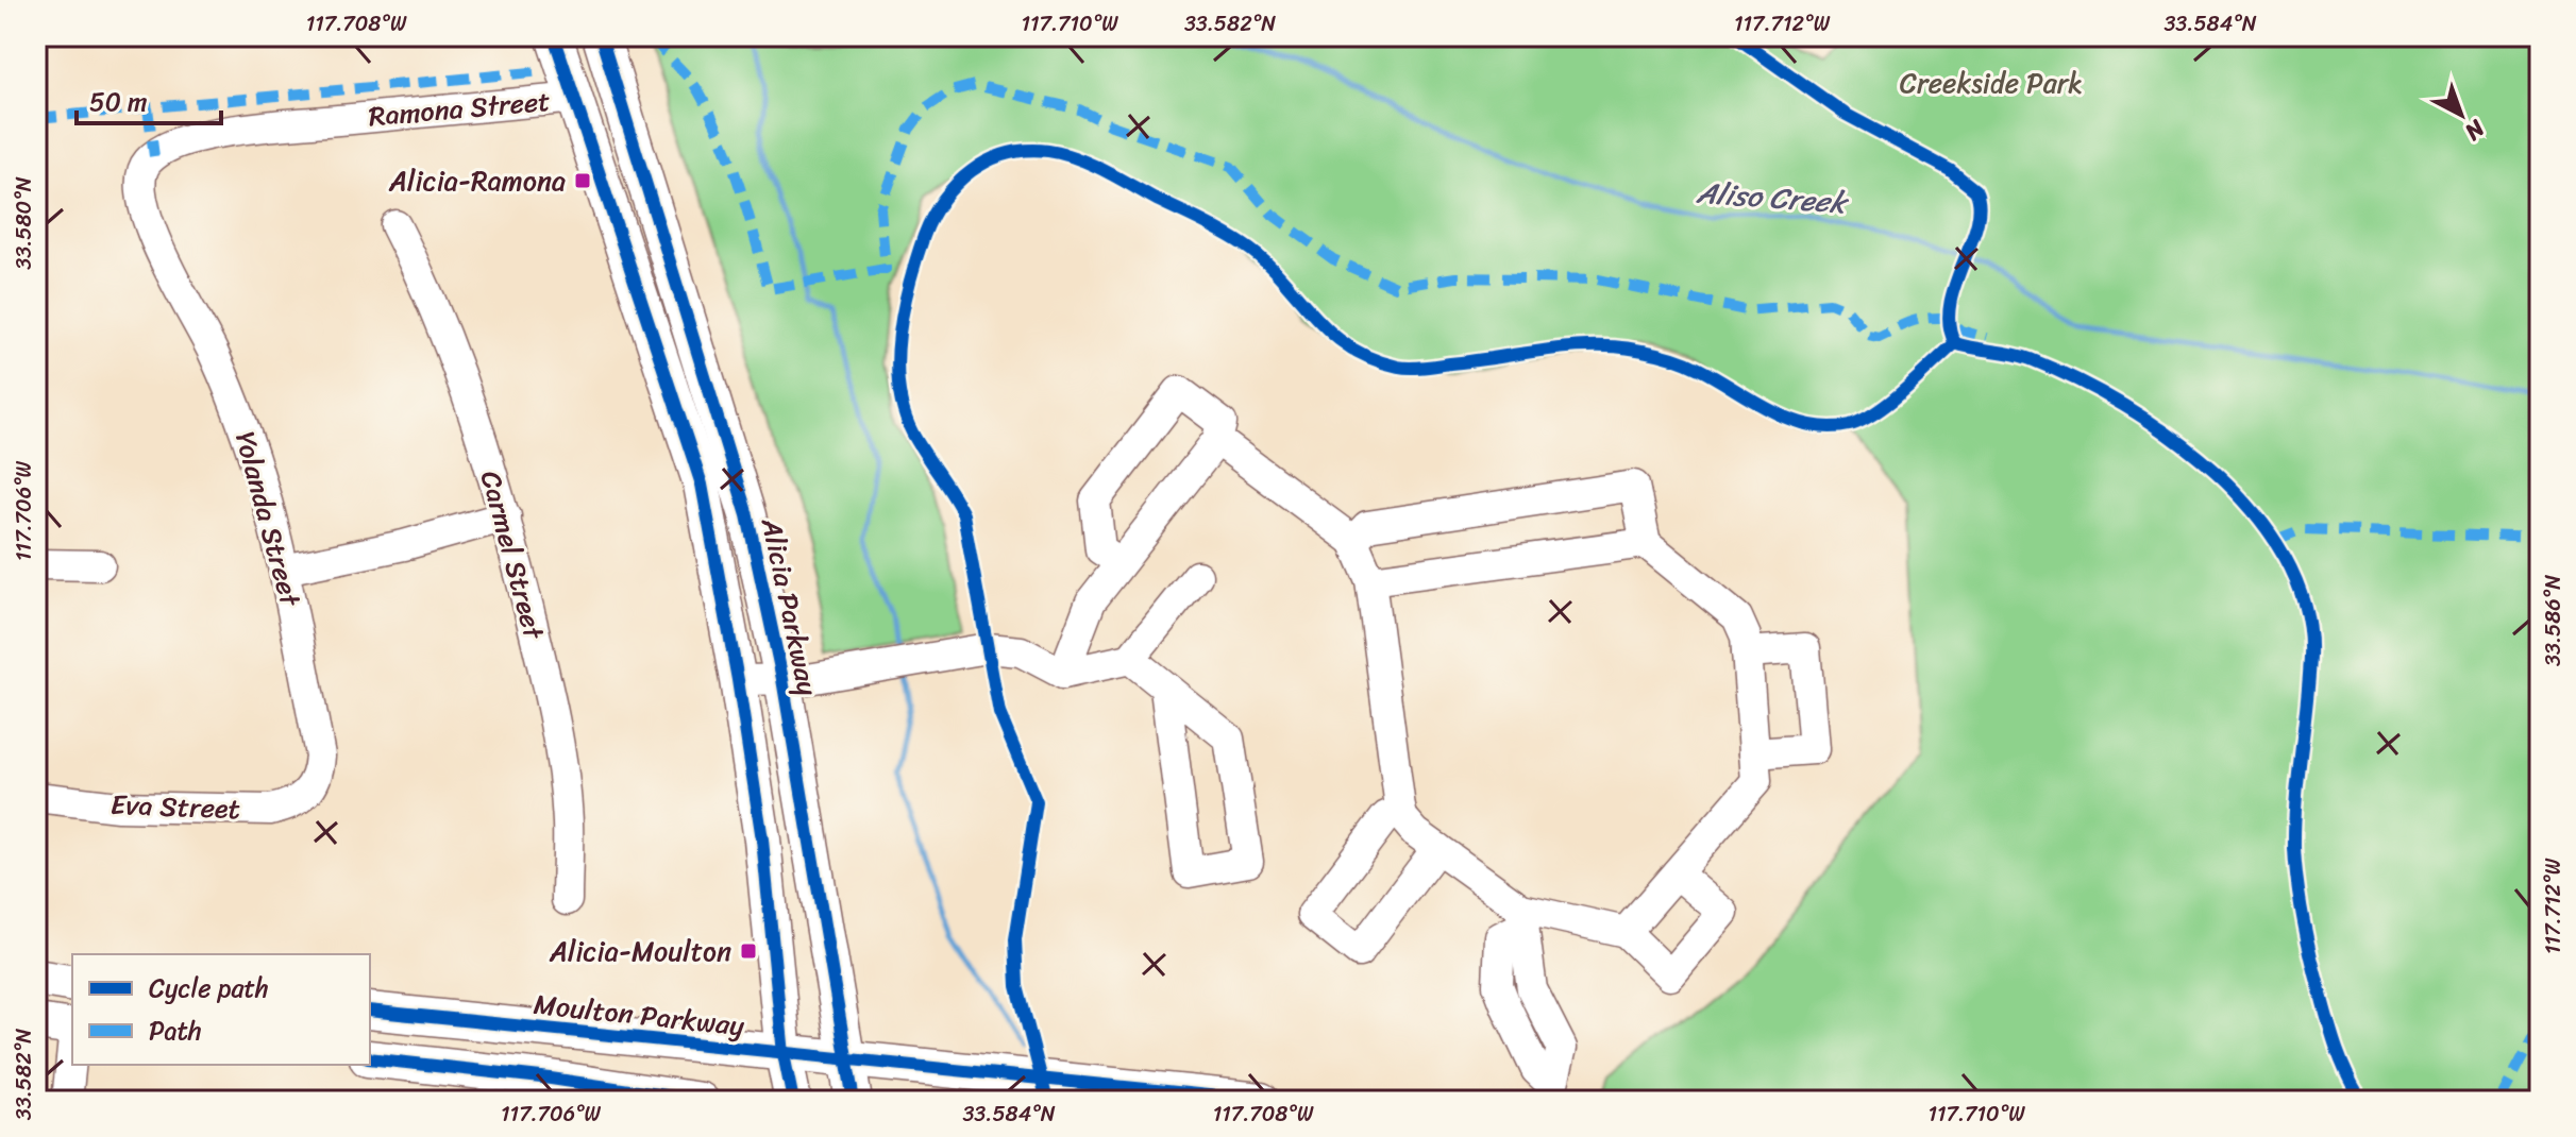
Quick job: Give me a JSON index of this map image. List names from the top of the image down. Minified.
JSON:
{"streets":{"main road":["Alicia Parkway","Moulton Parkway"],"street":["Ramona Street","Yolanda Street","Carmel Street","Eva Street"]},"crossings":[["Ramona Street","Yolanda Street"],["Yolanda Street","Eva Street"],["Alicia Parkway","Moulton Parkway"]],"water":["Aliso Creek"],"parks":["Creekside Park"],"places":{"transit":["Alicia-Ramona","Alicia-Moulton"]},"legend":["Cycle path","Path"],"scale_bar":"50 m","north":"bottom right","coordinates":["117.708°W","117.710°W","33.582°N","117.712°W","33.584°N","33.580°N","117.706°W","33.586°N"]}
